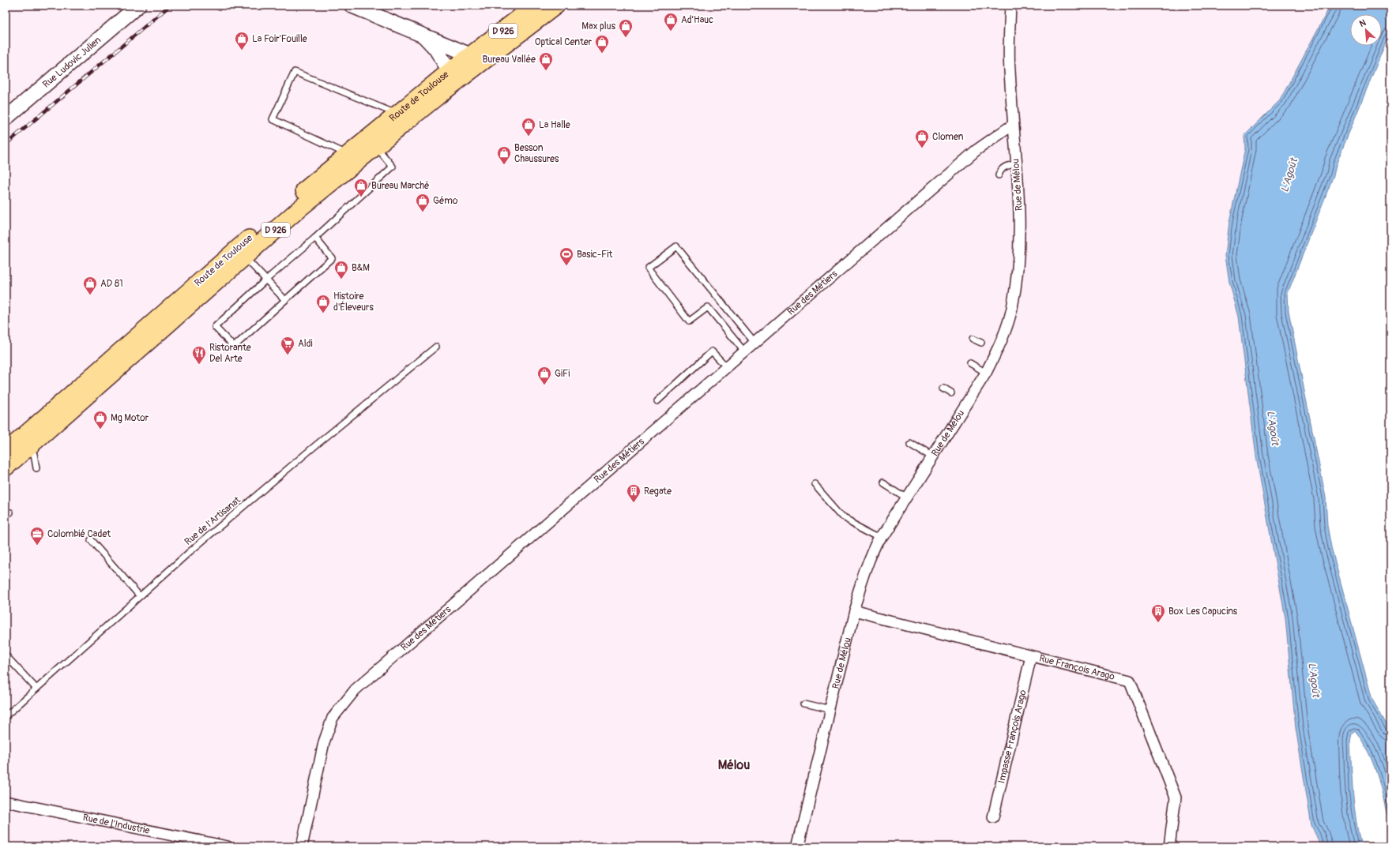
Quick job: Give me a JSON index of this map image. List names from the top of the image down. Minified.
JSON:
{"streets":{"main road":["D 926","Rue Ludovic Julien","Route de Toulouse"],"street":["Rue de Mélou","Rue des Métiers","Rue François Arago","Impasse François Arago","Rue de l'Industrie"],"lane":["Rue de l'Artisanat"]},"crossings":[["D 926","Route de Toulouse"],["Rue de Mélou","Rue des Métiers"],["Rue de Mélou","Rue François Arago"],["Rue François Arago","Impasse François Arago"]],"districts":["Mélou"],"water":["L'Agoût"],"places":{"shop":["Ad’Hauc","Max plus","La Foir'Fouille","Optical Center","Bureau Vallée","La Halle","Clomen","Besson Chaussures","Bureau Marché","Gémo","B&M","AD 81","Histoire d'Éleveurs","GiFi","Mg Motor"],"sports":["Basic-Fit"],"supermarket":["Aldi"],"restaurant":["Ristorante Del Arte"],"building":["Regate","Box Les Capucins"],"office":["Colombié Cadet"]},"north":"top left"}
